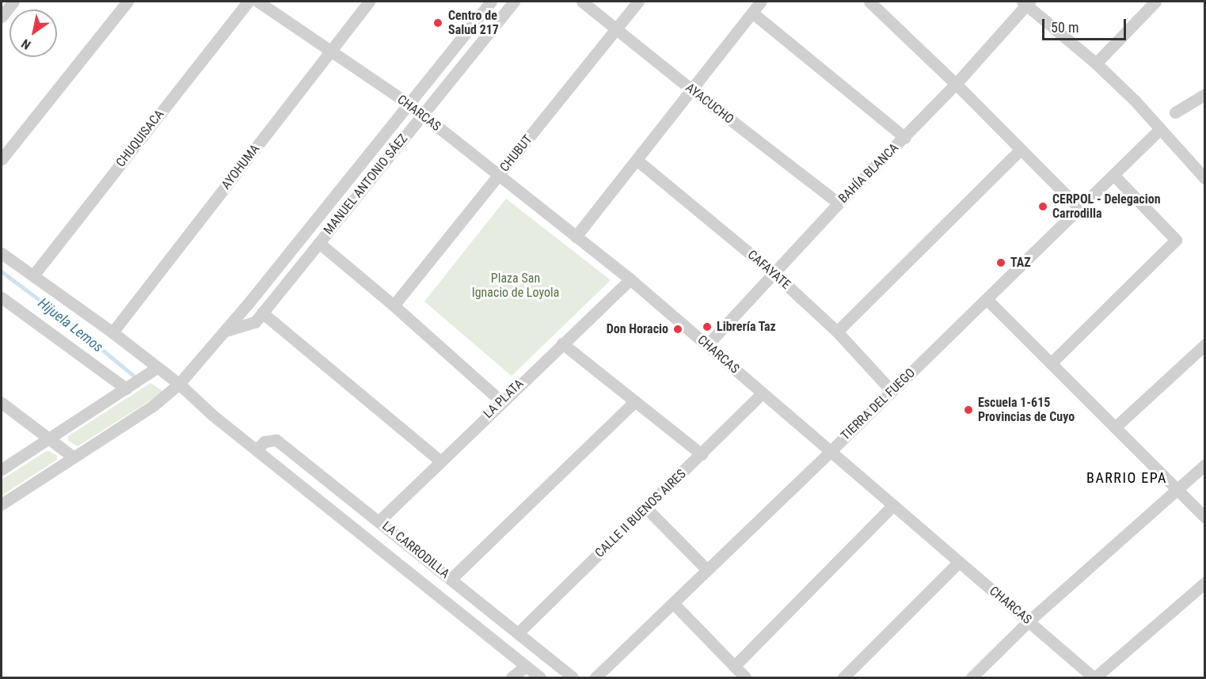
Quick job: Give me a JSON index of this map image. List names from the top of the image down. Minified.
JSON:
{"streets":{"street":["AYACUCHO","CHARCAS","CHUQUISACA","CHUBUT","AYOHUMA","BAHÍA BLANCA","MANUEL ANTONIO SÁEZ","CAFAYATE","LA PLATA","TIERRA DEL FUEGO","CALLE II BUENOS AIRES","LA CARRODILLA"]},"crossings":[["AYACUCHO","CHUBUT"],["AYACUCHO","BAHÍA BLANCA"],["CHARCAS","CHUBUT"],["CHARCAS","AYOHUMA"],["CHARCAS","BAHÍA BLANCA"],["CHARCAS","MANUEL ANTONIO SÁEZ"],["CHARCAS","LA PLATA"],["CHARCAS","TIERRA DEL FUEGO"],["CHARCAS","CALLE II BUENOS AIRES"],["CHUQUISACA","LA CARRODILLA"],["AYOHUMA","LA CARRODILLA"],["BAHÍA BLANCA","CAFAYATE"],["MANUEL ANTONIO SÁEZ","LA CARRODILLA"],["CAFAYATE","TIERRA DEL FUEGO"],["LA PLATA","LA CARRODILLA"],["CALLE II BUENOS AIRES","LA CARRODILLA"]],"districts":["BARRIO EPA"],"water":["Hijuela Lemos"],"parks":["Plaza San Ignacio de Loyola"],"places":["Centro de Salud 217","CERPOL - Delegacion Carrodilla","TAZ","Librería Taz","Don Horacio","Escuela 1-615 Provincias de Cuyo"],"scale_bar":"50 m","north":"bottom left"}
